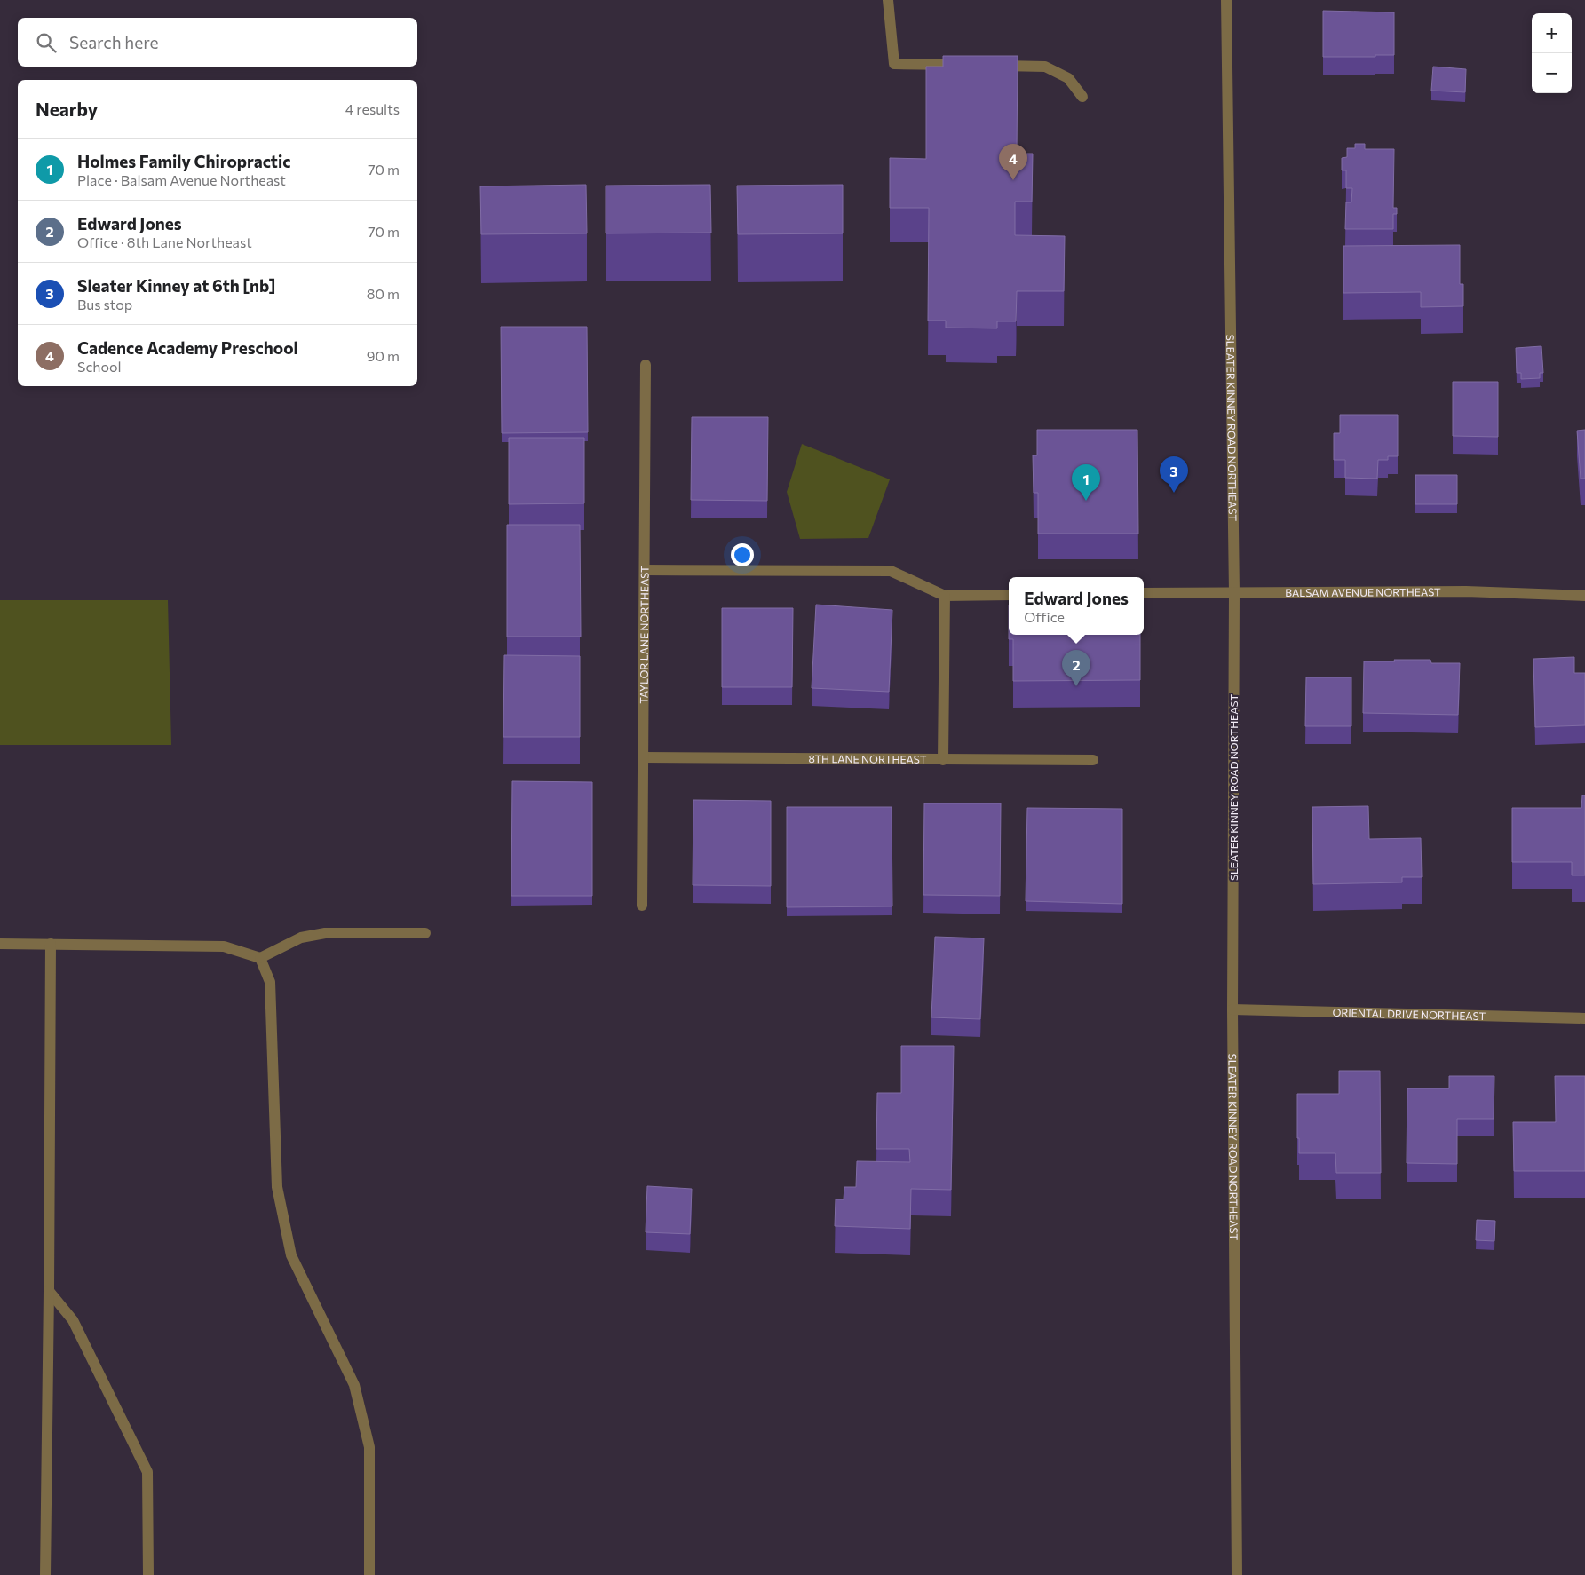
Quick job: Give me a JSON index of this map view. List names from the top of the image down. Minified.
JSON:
{"streets":{"street":["SLEATER KINNEY ROAD NORTHEAST","BALSAM AVENUE NORTHEAST","TAYLOR LANE NORTHEAST","8TH LANE NORTHEAST","ORIENTAL DRIVE NORTHEAST"]},"crossings":[["SLEATER KINNEY ROAD NORTHEAST","BALSAM AVENUE NORTHEAST"],["SLEATER KINNEY ROAD NORTHEAST","ORIENTAL DRIVE NORTHEAST"],["TAYLOR LANE NORTHEAST","8TH LANE NORTHEAST"]],"page":{"map_buttons":["+","−"],"search":"Search here","heading":["Nearby","4 results"],"list":[{"mark":"1","name":"Holmes Family Chiropractic","note":"Place · Balsam Avenue Northeast","value":"70 m"},{"mark":"2","name":"Edward Jones","note":"Office · 8th Lane Northeast","value":"70 m"},{"mark":"3","name":"Sleater Kinney at 6th [nb]","note":"Bus stop","value":"80 m"},{"mark":"4","name":"Cadence Academy Preschool","note":"School","value":"90 m"}],"pins":["4","3","1","2"],"popup":["Edward Jones","Office"]}}
